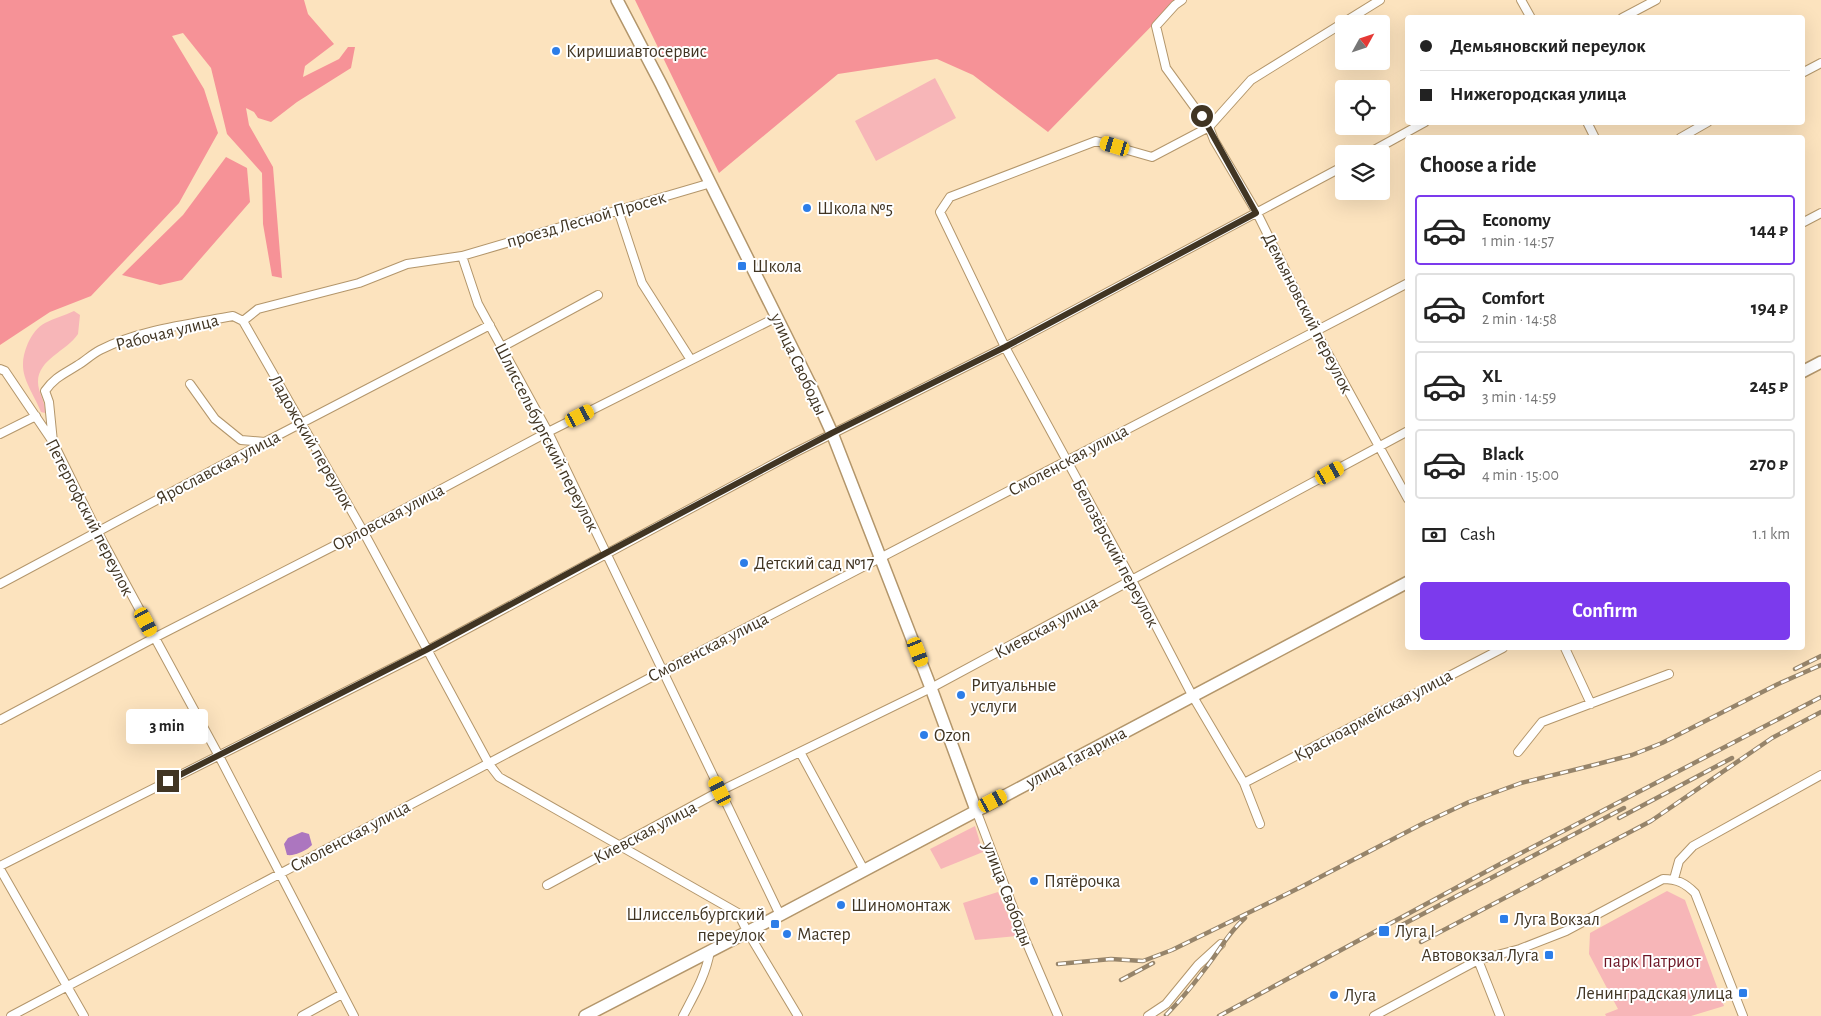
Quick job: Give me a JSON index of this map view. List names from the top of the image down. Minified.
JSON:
{"streets":{"street":["проезд Лесной Просек","Демьяновский переулок","Рабочая улица","улица Свободы","Шлиссельбургский переулок","Ладожский переулок","Смоленская улица","Ярославская улица","Петергофский переулок","Орловская улица","Белозёрский переулок","Киевская улица","Красноармейская улица","улица Гагарина"]},"crossings":[["проезд Лесной Просек","Рабочая улица"],["проезд Лесной Просек","улица Свободы"],["проезд Лесной Просек","Шлиссельбургский переулок"],["Демьяновский переулок","Смоленская улица"],["Демьяновский переулок","Белозёрский переулок"],["Демьяновский переулок","Киевская улица"],["Рабочая улица","Шлиссельбургский переулок"],["Рабочая улица","Ладожский переулок"],["Рабочая улица","Петергофский переулок"],["улица Свободы","Смоленская улица"],["улица Свободы","Орловская улица"],["улица Свободы","Киевская улица"],["улица Свободы","улица Гагарина"],["Шлиссельбургский переулок","Смоленская улица"],["Шлиссельбургский переулок","Ярославская улица"],["Шлиссельбургский переулок","Орловская улица"],["Шлиссельбургский переулок","Киевская улица"],["Шлиссельбургский переулок","улица Гагарина"],["Ладожский переулок","Смоленская улица"],["Ладожский переулок","Ярославская улица"],["Ладожский переулок","Орловская улица"],["Ладожский переулок","Киевская улица"],["Ладожский переулок","улица Гагарина"],["Смоленская улица","Петергофский переулок"],["Смоленская улица","Белозёрский переулок"],["Ярославская улица","Петергофский переулок"],["Петергофский переулок","Орловская улица"],["Белозёрский переулок","Киевская улица"],["Белозёрский переулок","Красноармейская улица"],["Белозёрский переулок","улица Гагарина"]],"parks":["парк Патриот"],"places":{"other":["Киришиавтосервис","Школа №5","Детский сад №17","Ритуальные услуги","Ozon","Пятёрочка","Шиномонтаж","Мастер","Луга"],"transit":["Школа","Луга Вокзал","Шлиссельбургский переулок","Луга I","Автовокзал Луга","Ленинградская улица"]},"north":"top right","page":{"banner":["Демьяновский переулок","Нижегородская улица"],"heading":"Choose a ride","list":[{"name":"Economy","note":"1 min · 14:57","value":"144 ₽"},{"name":"Comfort","note":"2 min · 14:58","value":"194 ₽"},{"name":"XL","note":"3 min · 14:59","value":"245 ₽"},{"name":"Black","note":"4 min · 15:00","value":"270 ₽"}],"pay":["Cash","1.1 km"],"buttons":"Confirm","bubble":"3 min"}}
